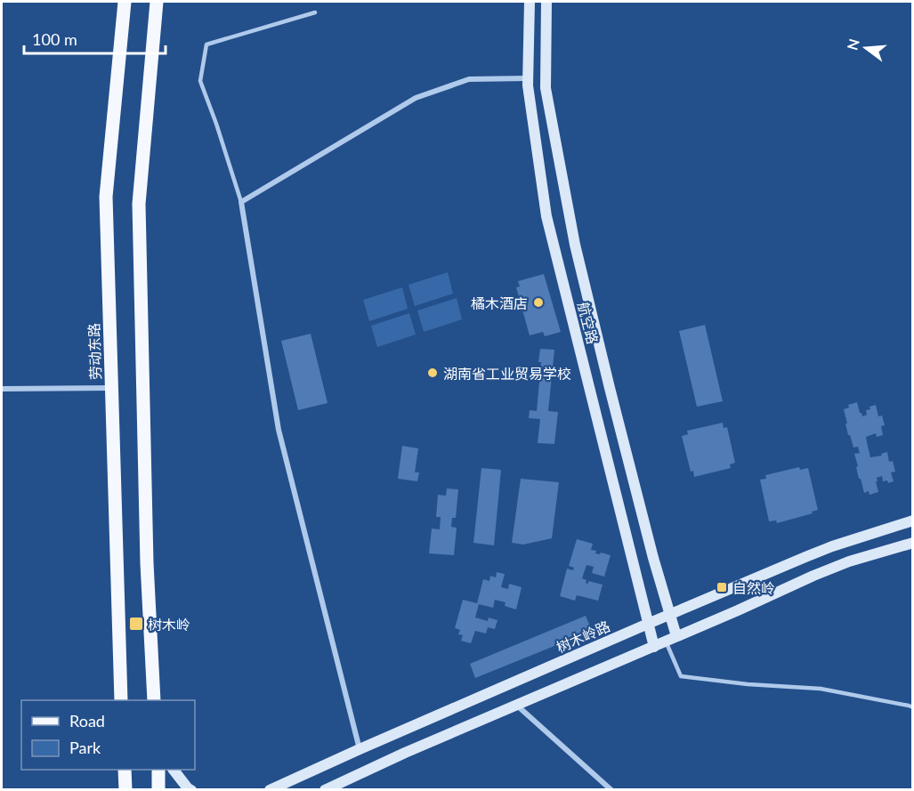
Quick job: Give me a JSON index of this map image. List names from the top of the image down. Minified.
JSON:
{"streets":{"main road":["航空路","劳动东路","树木岭路"]},"crossings":[["航空路","树木岭路"]],"places":{"other":["橘木酒店","湖南省工业贸易学校"],"transit":["自然岭","树木岭"]},"legend":["Road","Park"],"scale_bar":"100 m","north":"left"}
